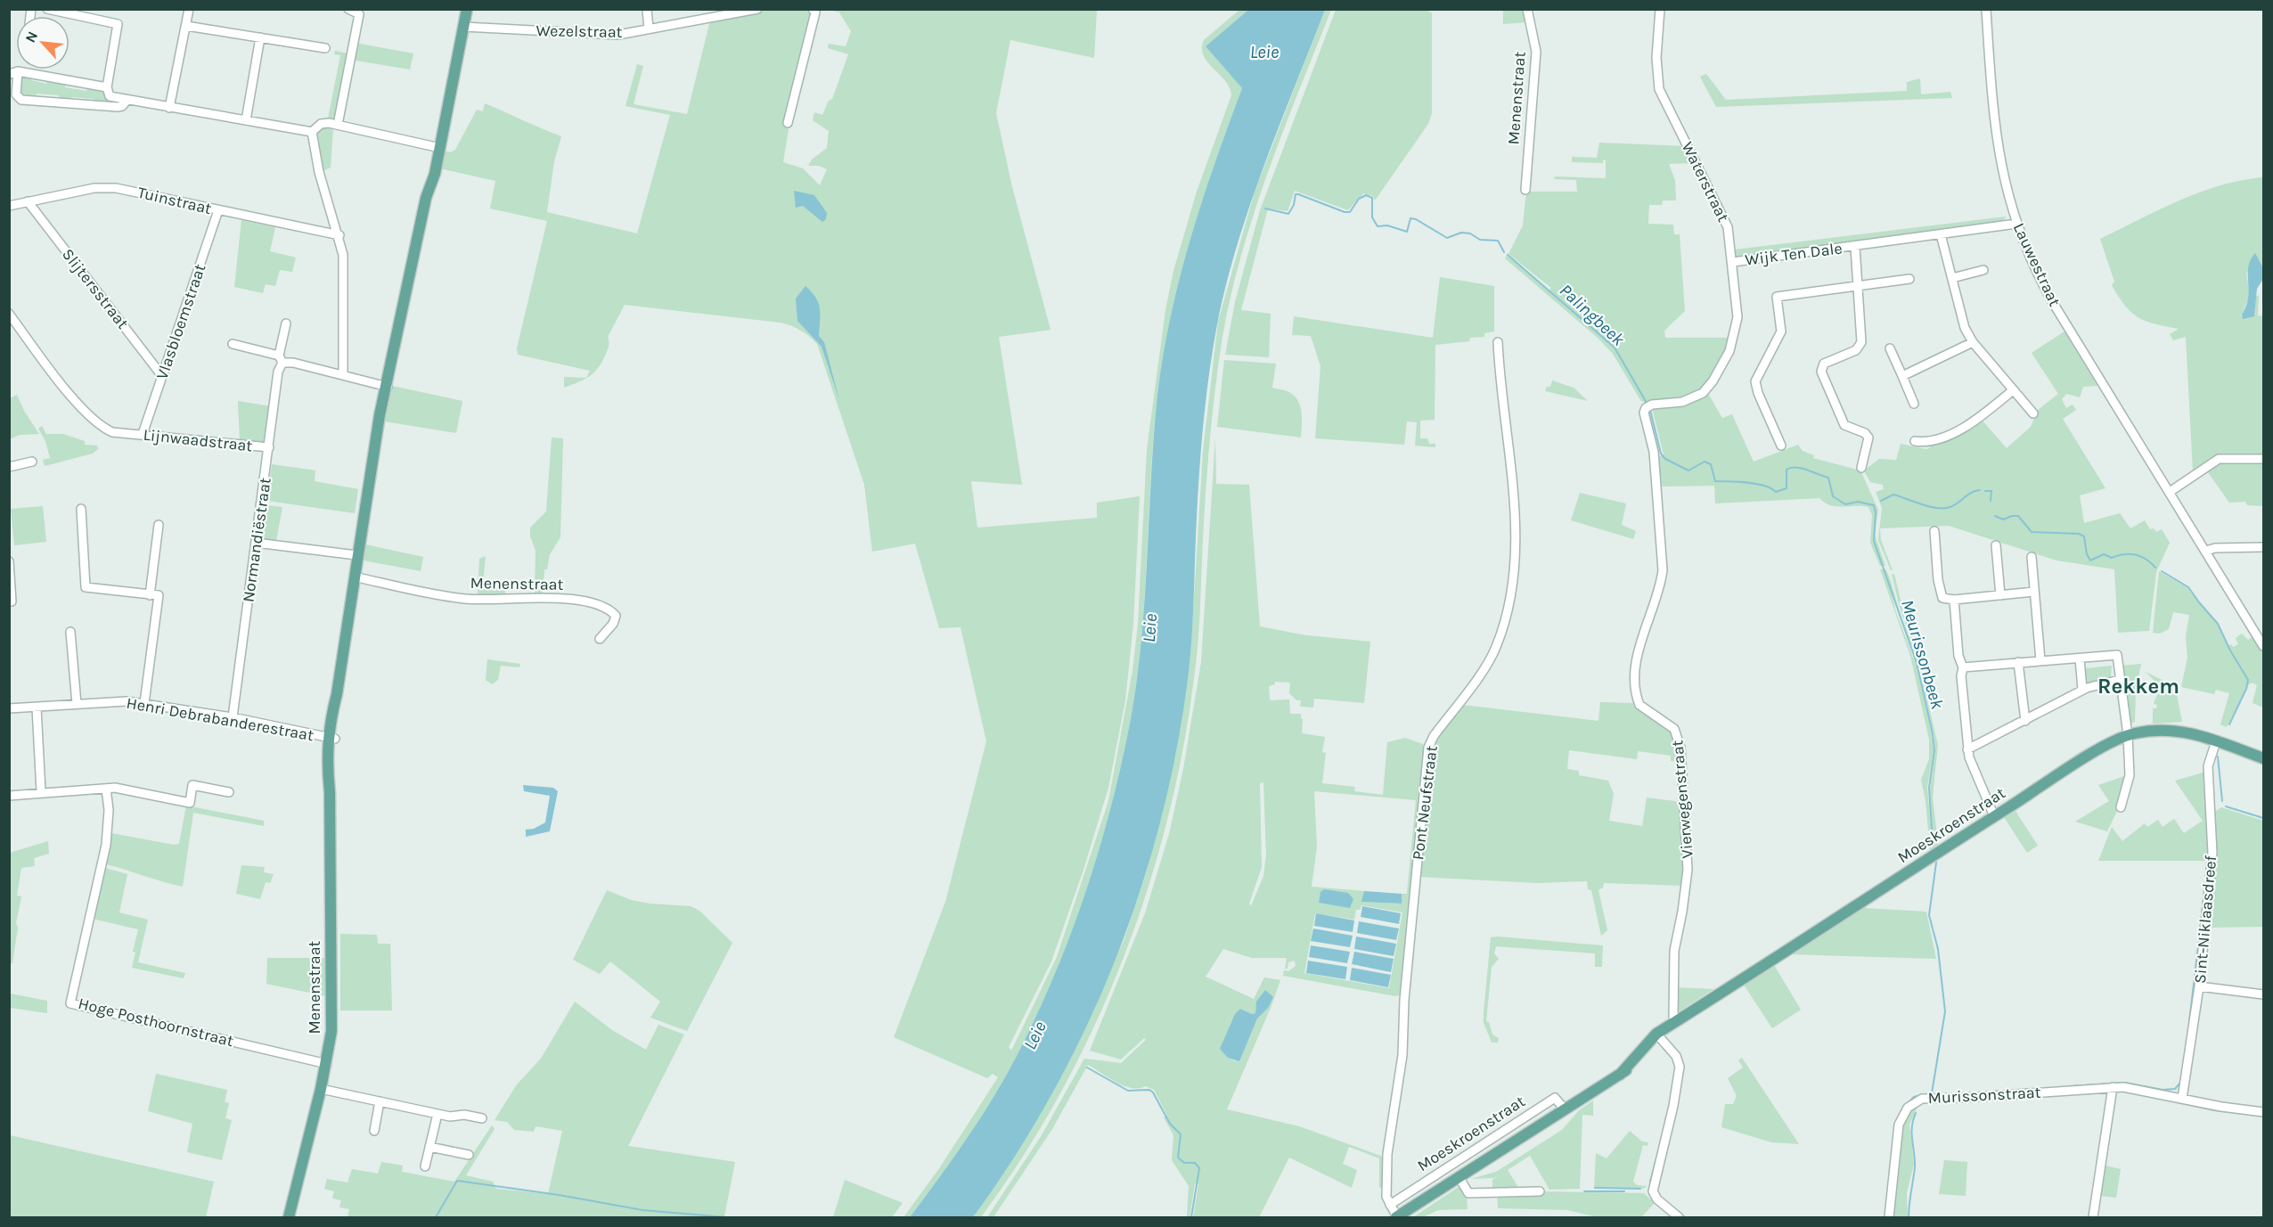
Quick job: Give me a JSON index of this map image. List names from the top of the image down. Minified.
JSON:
{"streets":{"main road":["Menenstraat","Moeskroenstraat"],"street":["Wezelstraat","Waterstraat","Tuinstraat","Wijk Ten Dale","Lauwestraat","Slijtersstraat","Vlasbloemstraat","Lijnwaadstraat","Normandiëstraat","Henri Debrabanderestraat","Vierwegenstraat","Pont Neufstraat","Sint-Niklaasdreef","Hoge Posthoornstraat","Murissonstraat"]},"crossings":[["Wezelstraat","Menenstraat"],["Menenstraat","Henri Debrabanderestraat"],["Menenstraat","Hoge Posthoornstraat"],["Waterstraat","Wijk Ten Dale"],["Waterstraat","Vierwegenstraat"],["Tuinstraat","Slijtersstraat"],["Tuinstraat","Vlasbloemstraat"],["Wijk Ten Dale","Lauwestraat"],["Slijtersstraat","Vlasbloemstraat"],["Vlasbloemstraat","Lijnwaadstraat"],["Lijnwaadstraat","Normandiëstraat"],["Normandiëstraat","Henri Debrabanderestraat"],["Vierwegenstraat","Moeskroenstraat"],["Pont Neufstraat","Moeskroenstraat"],["Moeskroenstraat","Sint-Niklaasdreef"],["Sint-Niklaasdreef","Murissonstraat"]],"districts":["Rekkem"],"water":["Leie","Palingbeek","Meurissonbeek"],"north":"top left"}
